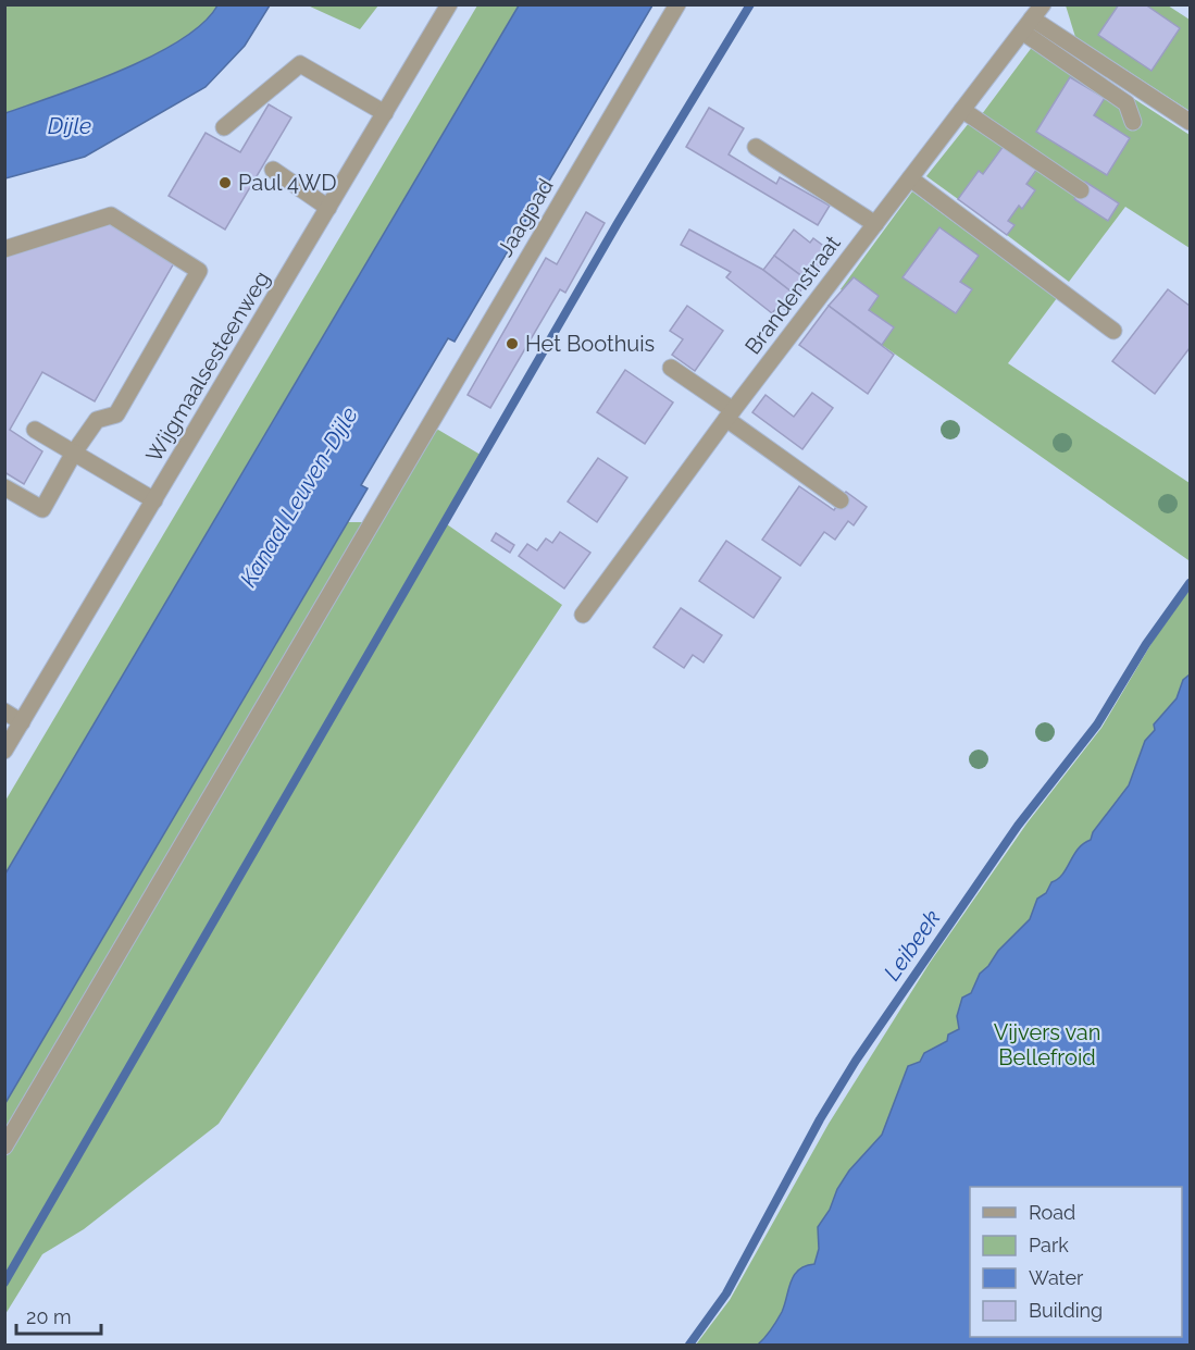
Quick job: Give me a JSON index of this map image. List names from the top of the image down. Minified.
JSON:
{"streets":{"street":["Jaagpad","Brandenstraat","Wijgmaalsesteenweg"]},"water":["Dijle","Kanaal Leuven-Dijle","Leibeek"],"parks":["Vijvers van Bellefroid"],"places":["Paul 4WD","Het Boothuis"],"legend":["Road","Park","Water","Building"],"scale_bar":"20 m"}
